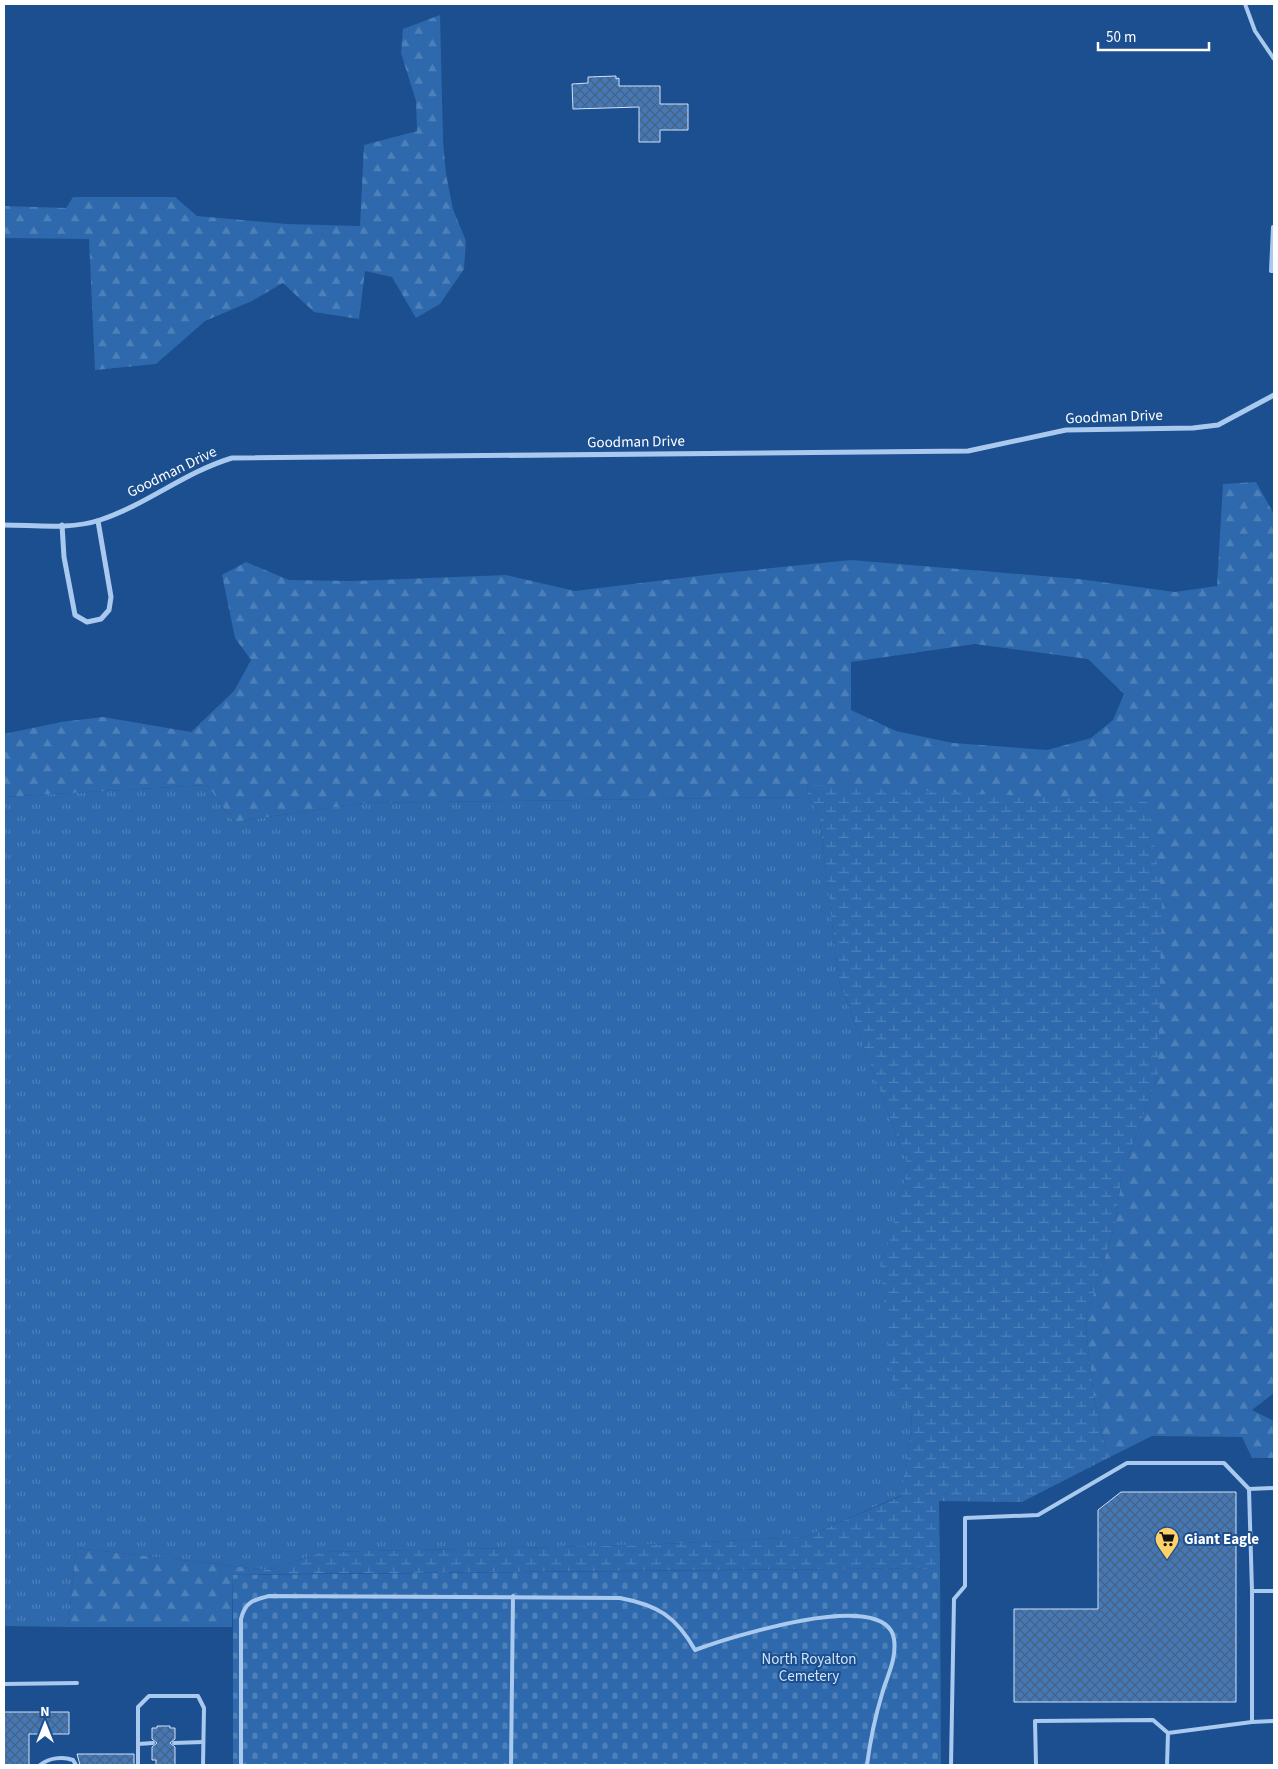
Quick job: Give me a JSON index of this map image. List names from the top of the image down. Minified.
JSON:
{"streets":{"street":["Goodman Drive"]},"parks":["North Royalton Cemetery"],"places":{"supermarket":["Giant Eagle"]},"scale_bar":"50 m","north":"top"}
